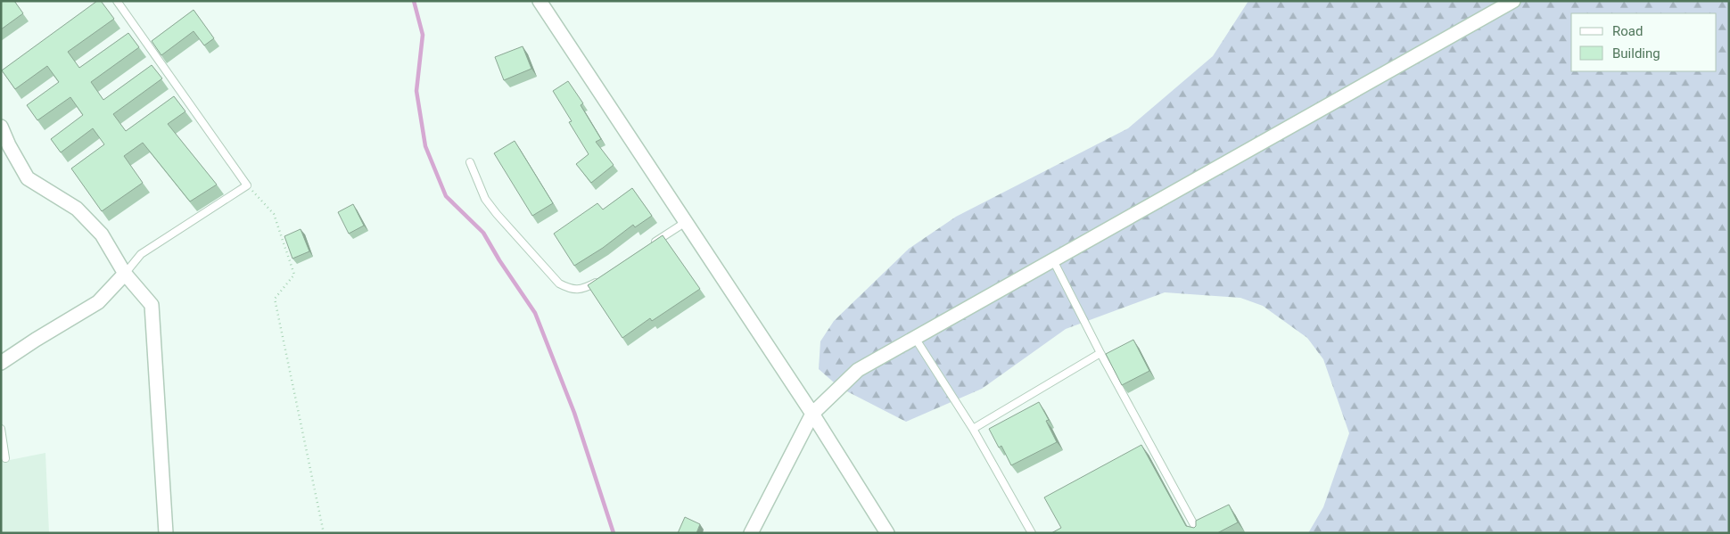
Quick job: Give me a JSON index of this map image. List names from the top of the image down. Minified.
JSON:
{"legend":["Road","Building"]}
